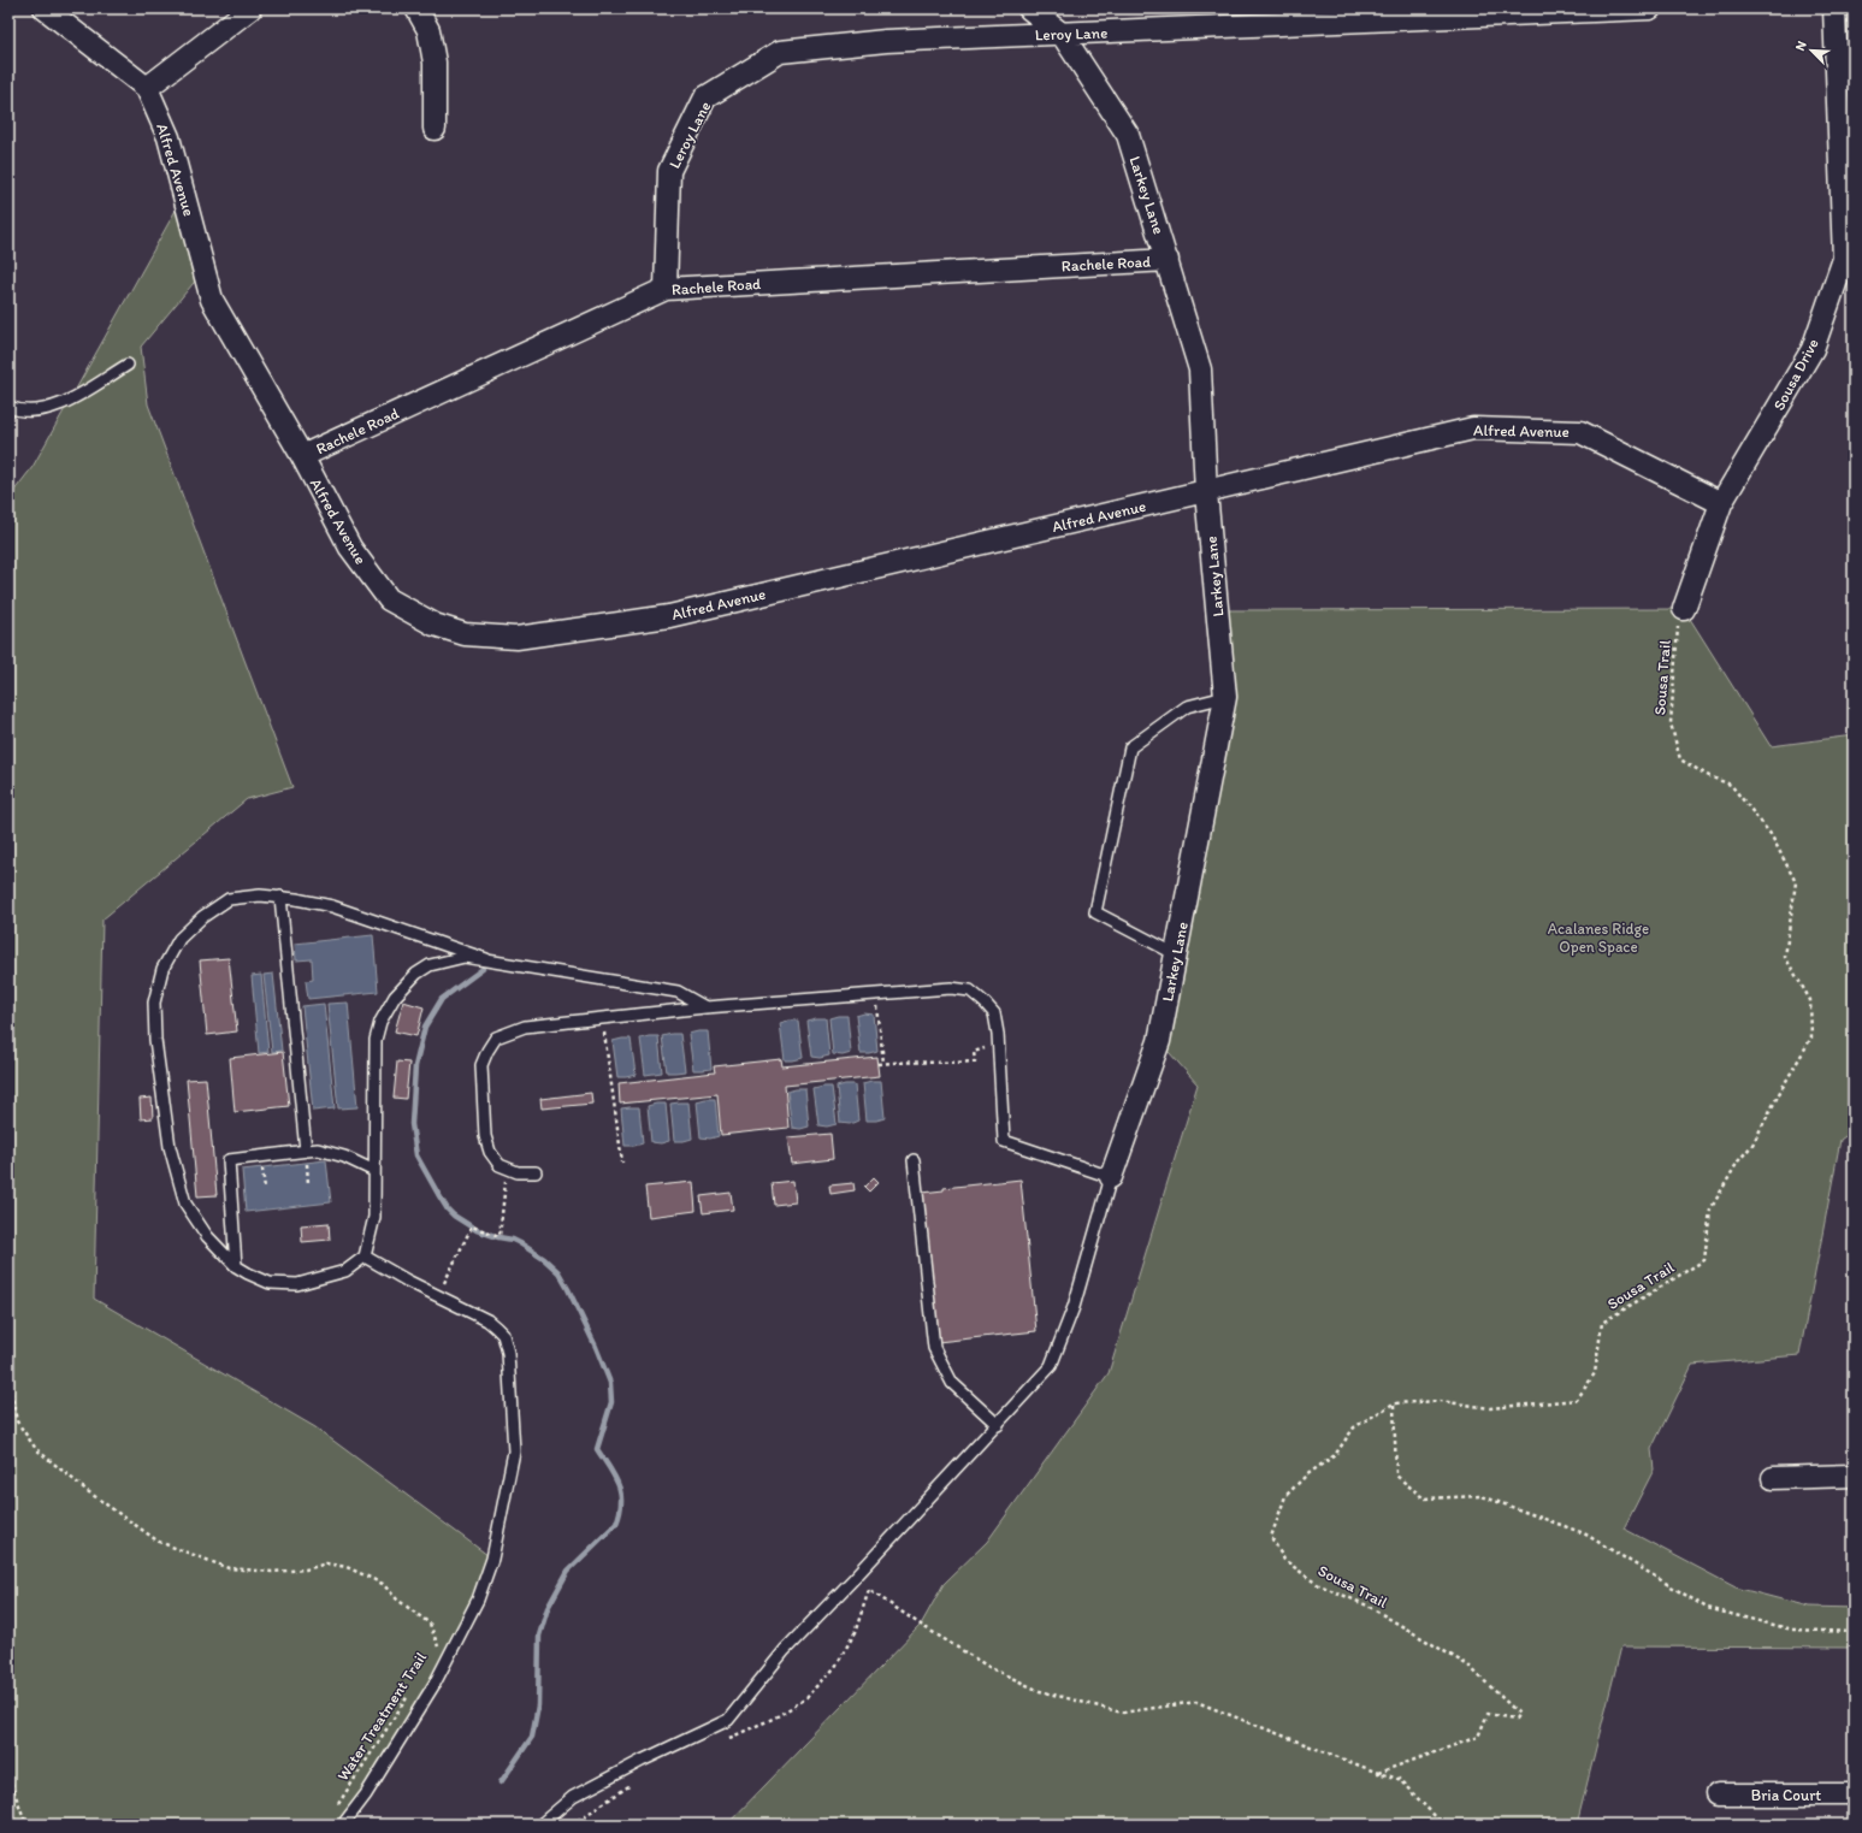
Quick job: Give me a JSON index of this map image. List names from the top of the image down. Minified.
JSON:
{"streets":{"street":["Leroy Lane","Alfred Avenue","Larkey Lane","Rachele Road","Sousa Drive","Bria Court"],"path":["Sousa Trail","Water Treatment Trail"]},"crossings":[["Leroy Lane","Larkey Lane"],["Leroy Lane","Rachele Road"],["Alfred Avenue","Larkey Lane"],["Alfred Avenue","Rachele Road"],["Alfred Avenue","Sousa Drive"],["Larkey Lane","Rachele Road"],["Sousa Drive","Sousa Trail"]],"parks":["Acalanes Ridge Open Space"],"north":"top left"}
